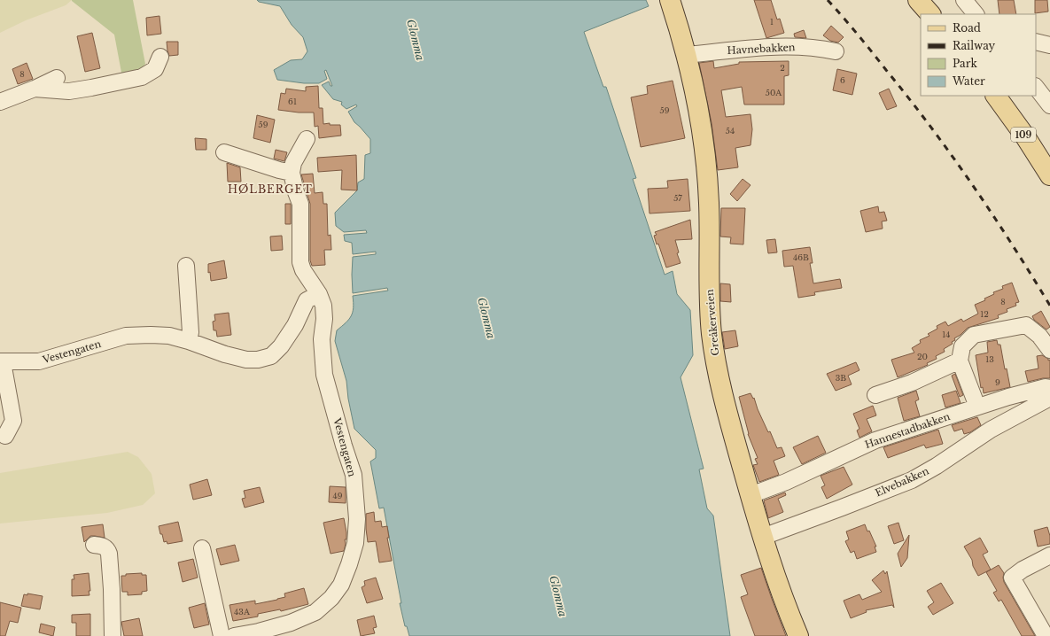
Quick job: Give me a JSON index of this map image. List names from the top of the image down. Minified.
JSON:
{"streets":{"main road":["109","Greåkerveien"],"street":["Havnebakken","Vestengaten","Hannestadbakken","Elvebakken"]},"crossings":[["Havnebakken","Greåkerveien"],["Greåkerveien","Hannestadbakken"],["Greåkerveien","Elvebakken"]],"districts":["HØLBERGET"],"water":["Glomma"],"house_numbers":["1","2","8","6","50A","61","59","59","54","57","46B","8","12","14","20","13","3B","9","49","43A"],"legend":["Road","Railway","Park","Water"]}
